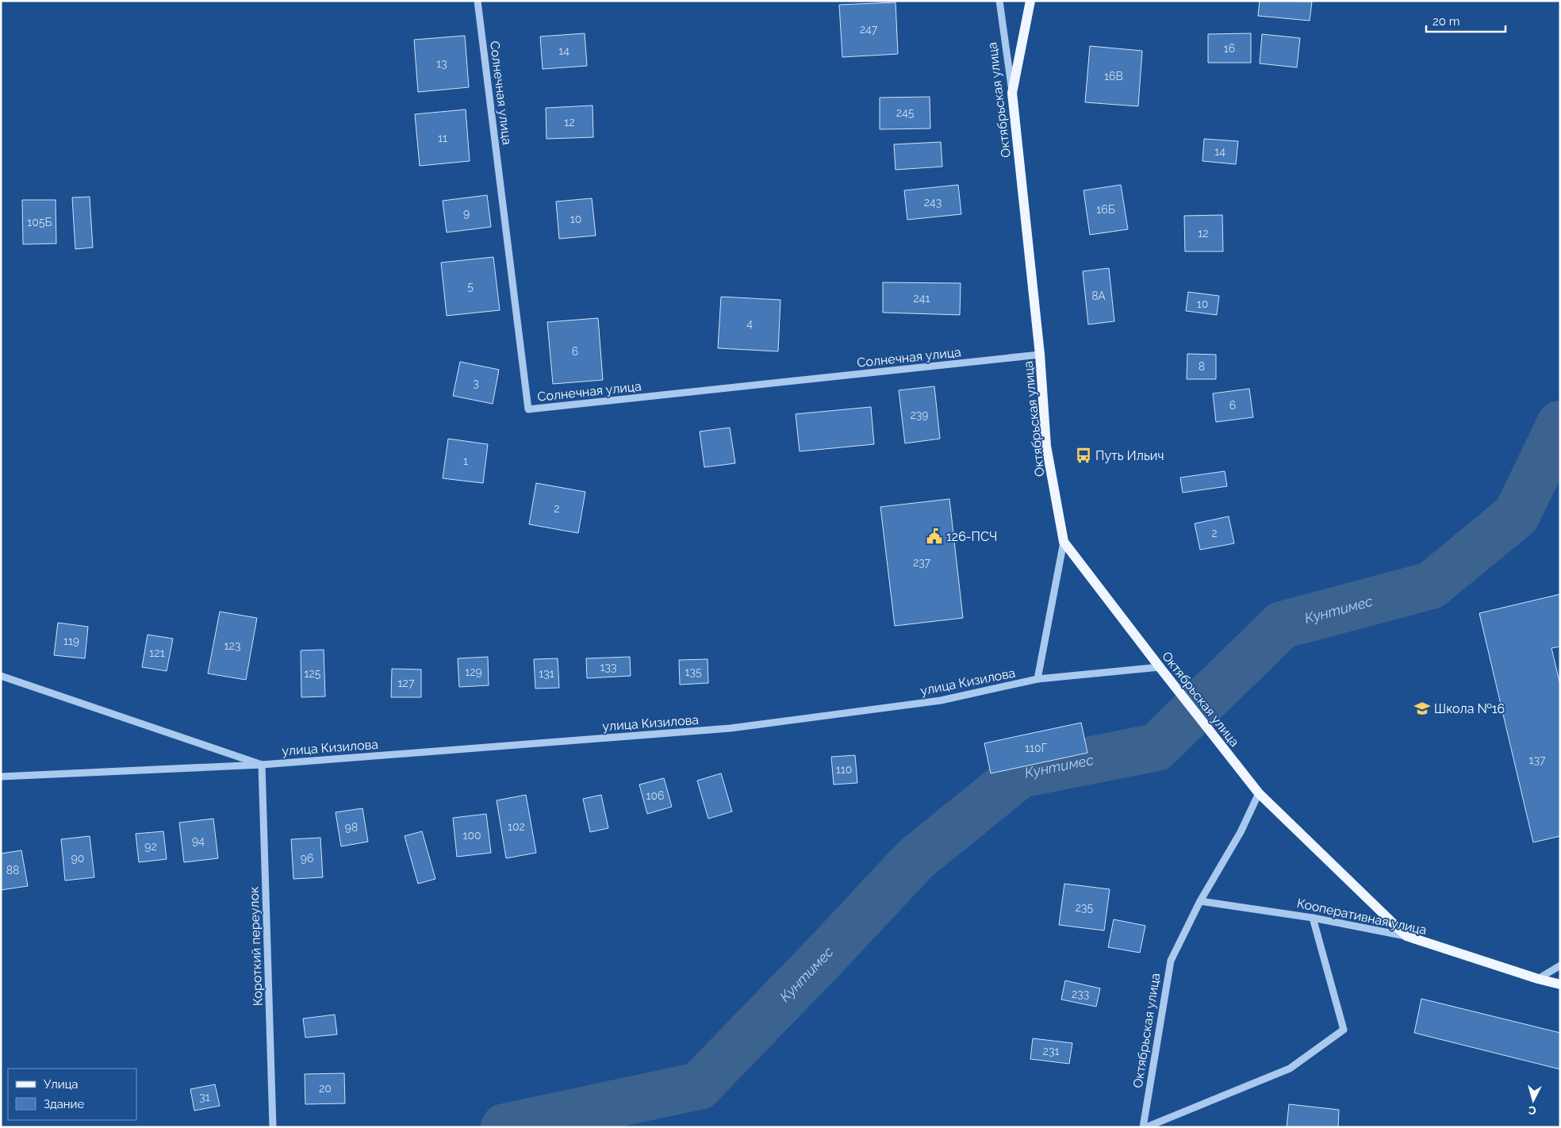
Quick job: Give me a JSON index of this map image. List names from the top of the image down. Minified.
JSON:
{"streets":{"main road":["Октябрьская улица","Кооперативная улица"],"street":["Солнечная улица","улица Кизилова","Короткий переулок"]},"crossings":[["Солнечная улица","Октябрьская улица"],["Октябрьская улица","улица Кизилова"],["Октябрьская улица","Кооперативная улица"],["улица Кизилова","Короткий переулок"]],"water":["Кунтимес"],"places":{"bus stop":["Путь Ильич"],"public building":["126-ПСЧ"],"school or university":["Школа №16"]},"house_numbers":["247","16","14","13","16В","245","12","11","14","243","16Б","9","10","105Б","12","5","8А","241","10","4","6","8","3","6","239","1","2","2","237","119","123","121","133","129","135","125","131","127","110Г","137","110","106","102","98","100","94","92","90","96","88","235","233","231","20","31"],"legend":["Улица","Здание"],"scale_bar":"20 m","north":"bottom"}
